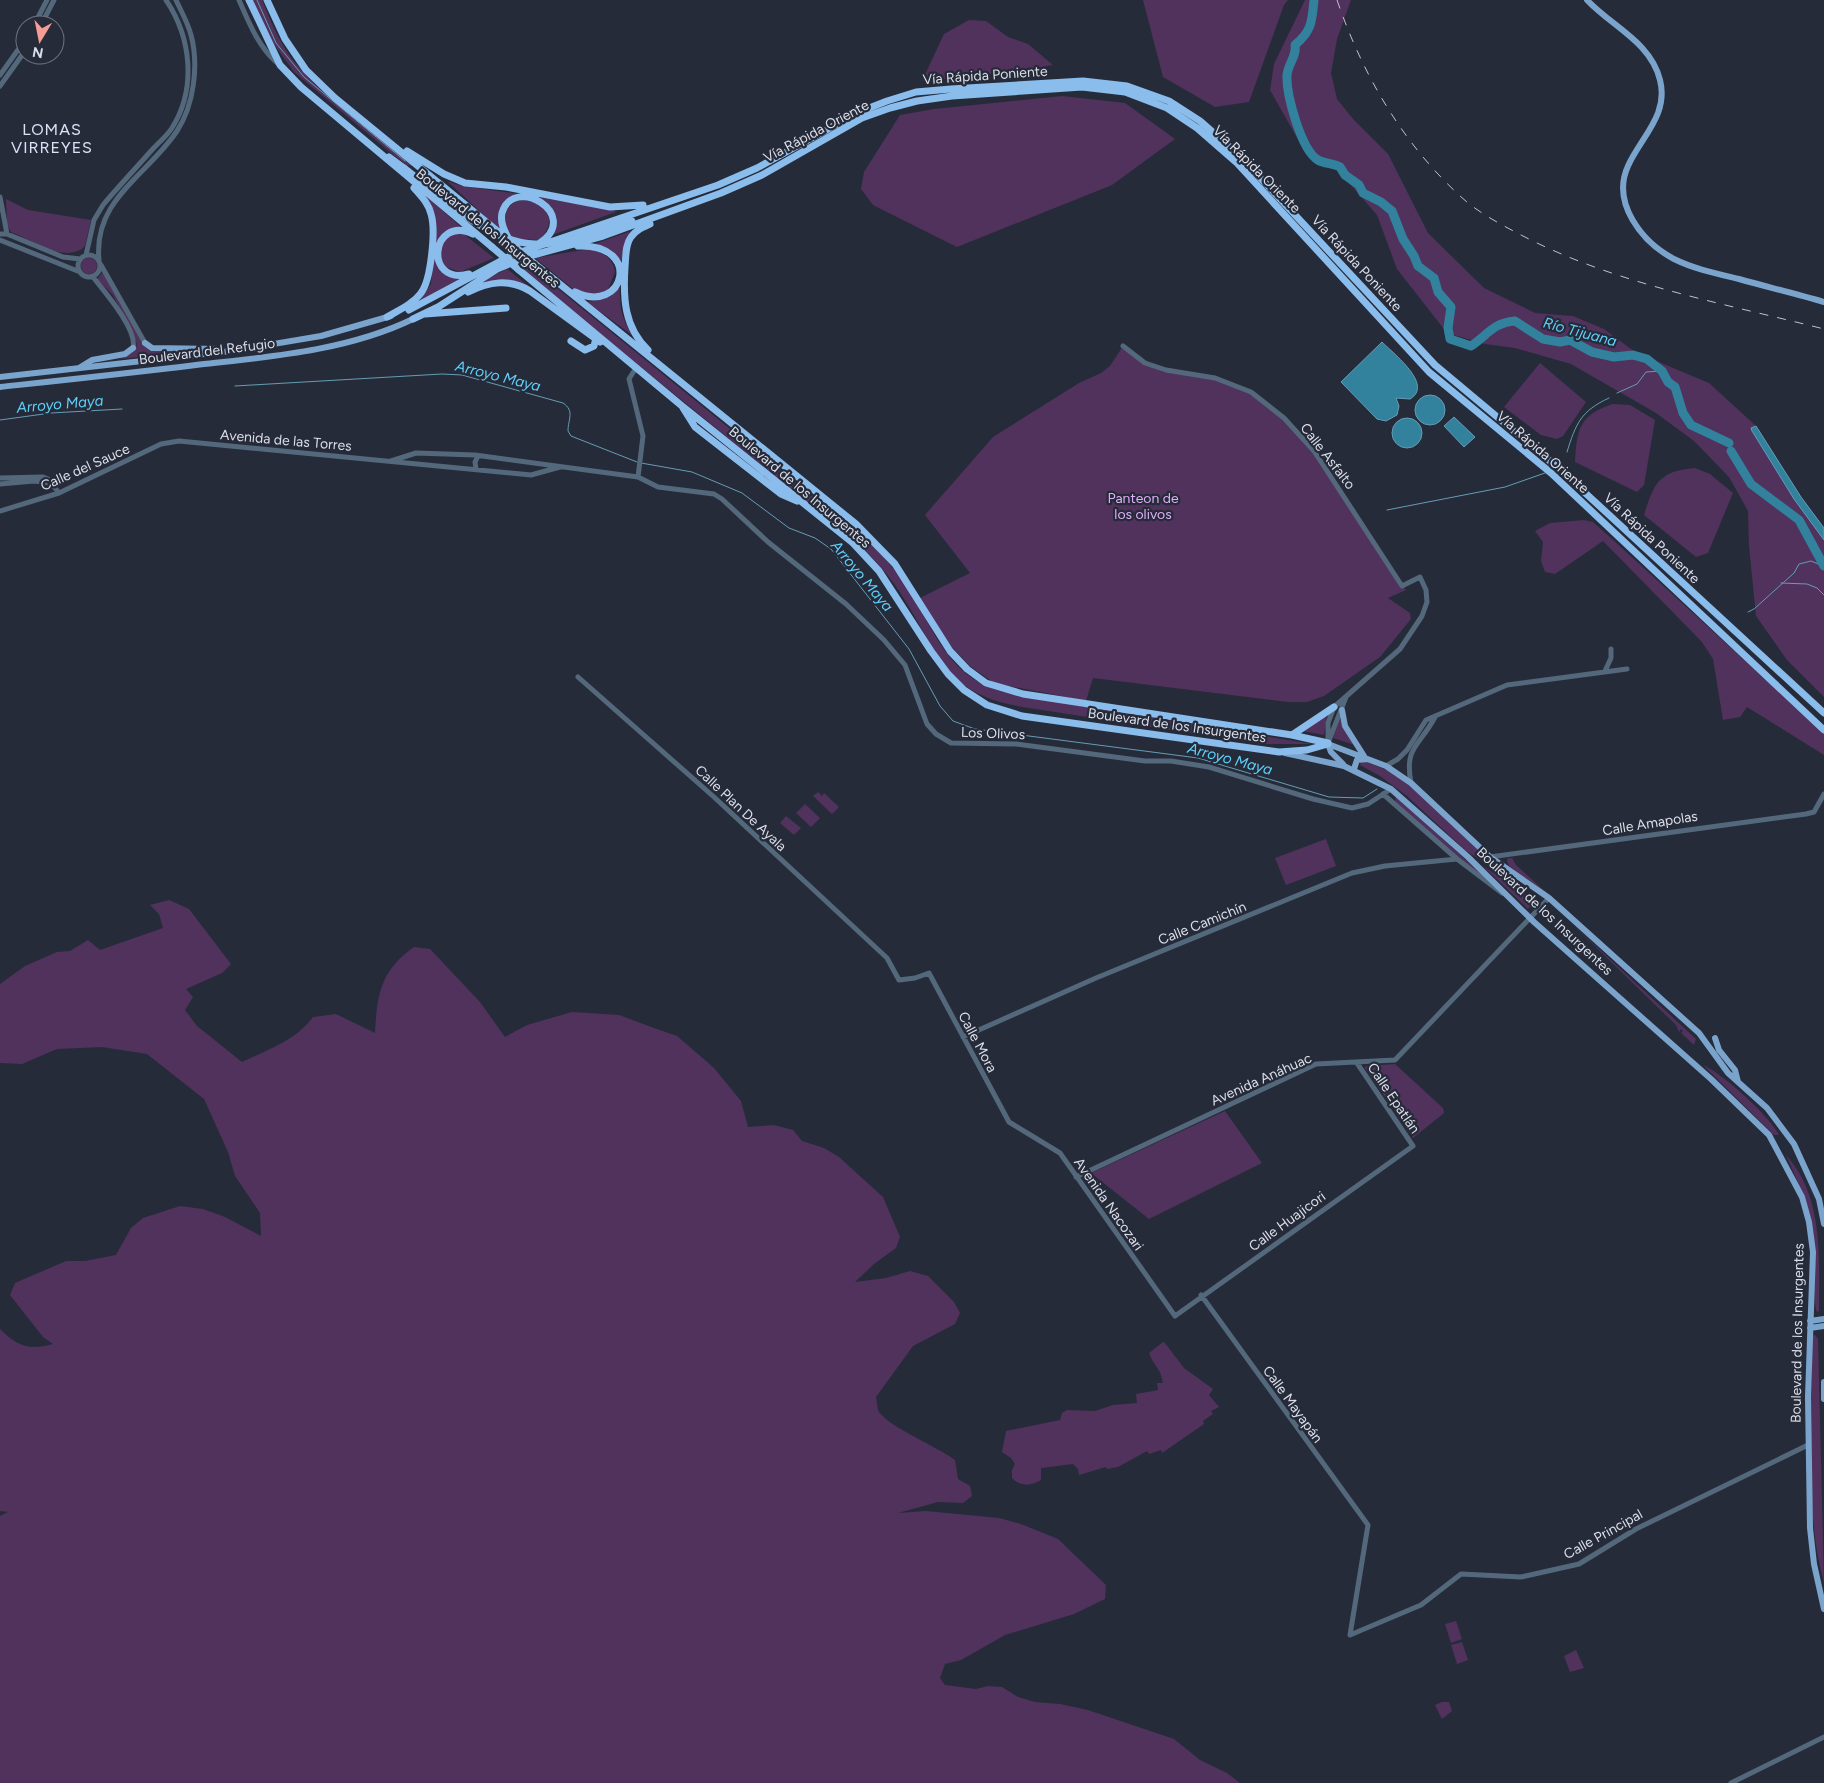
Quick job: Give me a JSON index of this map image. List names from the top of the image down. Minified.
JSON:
{"streets":{"highway":["Vía Rápida Poniente","Vía Rápida Oriente","Boulevard de los Insurgentes"],"main road":["Boulevard del Refugio"],"street":["Avenida de las Torres","Calle Asfalto","Calle del Sauce","Los Olivos","Calle Plan De Ayala","Calle Amapolas","Calle Camichín","Calle Mora","Avenida Anáhuac","Calle Epatlán","Avenida Nacozari","Calle Huajicori","Calle Mayapán","Calle Principal"]},"crossings":[["Boulevard de los Insurgentes","Los Olivos"],["Boulevard de los Insurgentes","Calle Amapolas"],["Boulevard de los Insurgentes","Avenida Anáhuac"],["Boulevard de los Insurgentes","Calle Principal"],["Avenida de las Torres","Calle del Sauce"],["Avenida de las Torres","Los Olivos"],["Calle Plan De Ayala","Calle Mora"],["Calle Camichín","Calle Mora"],["Calle Mora","Avenida Nacozari"],["Avenida Anáhuac","Calle Epatlán"],["Avenida Anáhuac","Avenida Nacozari"],["Calle Epatlán","Calle Huajicori"],["Avenida Nacozari","Calle Huajicori"],["Calle Huajicori","Calle Mayapán"],["Calle Mayapán","Calle Principal"]],"districts":["LOMAS VIRREYES"],"water":["Río Tijuana","Arroyo Maya"],"parks":["Panteon de los olivos"],"north":"bottom"}
